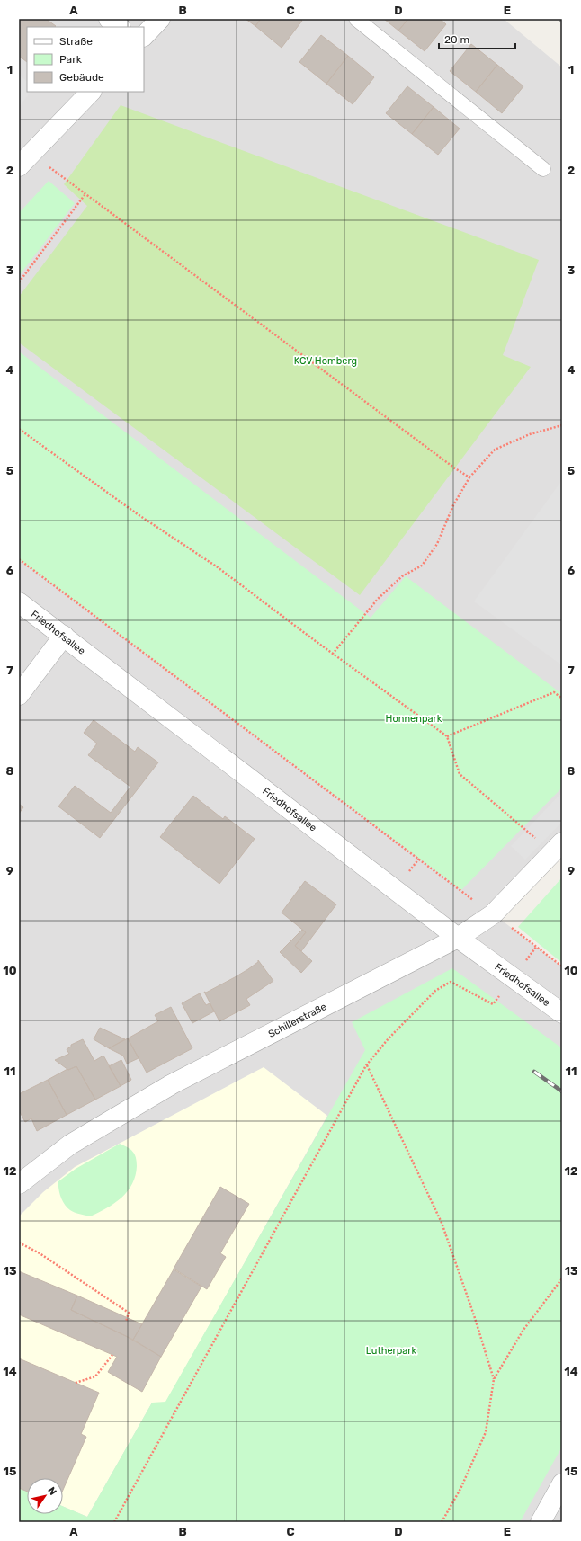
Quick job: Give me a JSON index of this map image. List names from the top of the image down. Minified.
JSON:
{"streets":{"street":["Friedhofsallee","Schillerstraße"]},"crossings":[["Friedhofsallee","Schillerstraße"]],"parks":["KGV Homberg","Honnenpark","Lutherpark"],"legend":["Straße","Park","Gebäude"],"scale_bar":"20 m","north":"top right","grid":{"columns":["A","B","C","D","E"],"rows":["1","2","3","4","5","6","7","8","9","10","11","12","13","14","15"]}}
